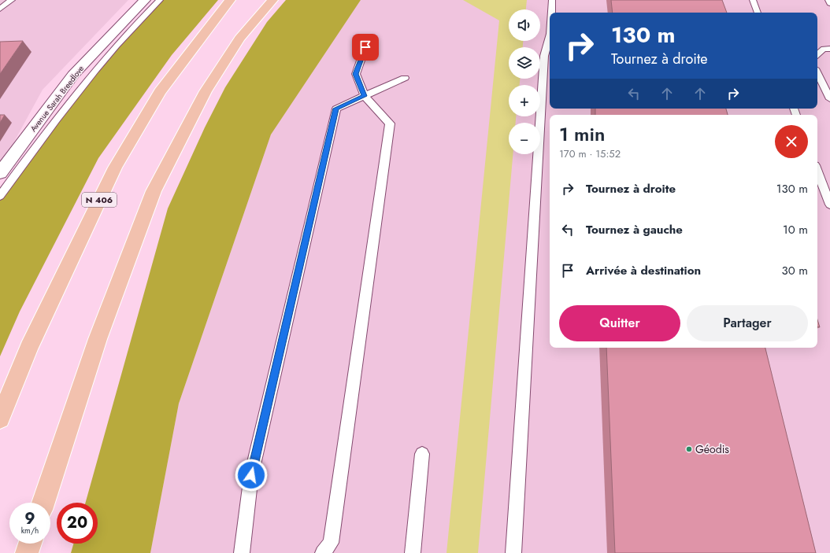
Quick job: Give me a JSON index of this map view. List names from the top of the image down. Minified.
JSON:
{"streets":{"highway":["N 406"],"main road":["Avenue Sarah Breedlove"]},"places":["Géodis"],"page":{"map_buttons":["+","−"],"turn":["130 m","Tournez à droite"],"heading":["1 min","170 m · 15:52"],"list":[{"name":"Tournez à droite","value":"130 m"},{"name":"Tournez à gauche","value":"10 m"},{"name":"Arrivée à destination","value":"30 m"}],"buttons":["Quitter","Partager"],"speed":"9 km/h","limit":"20"}}
